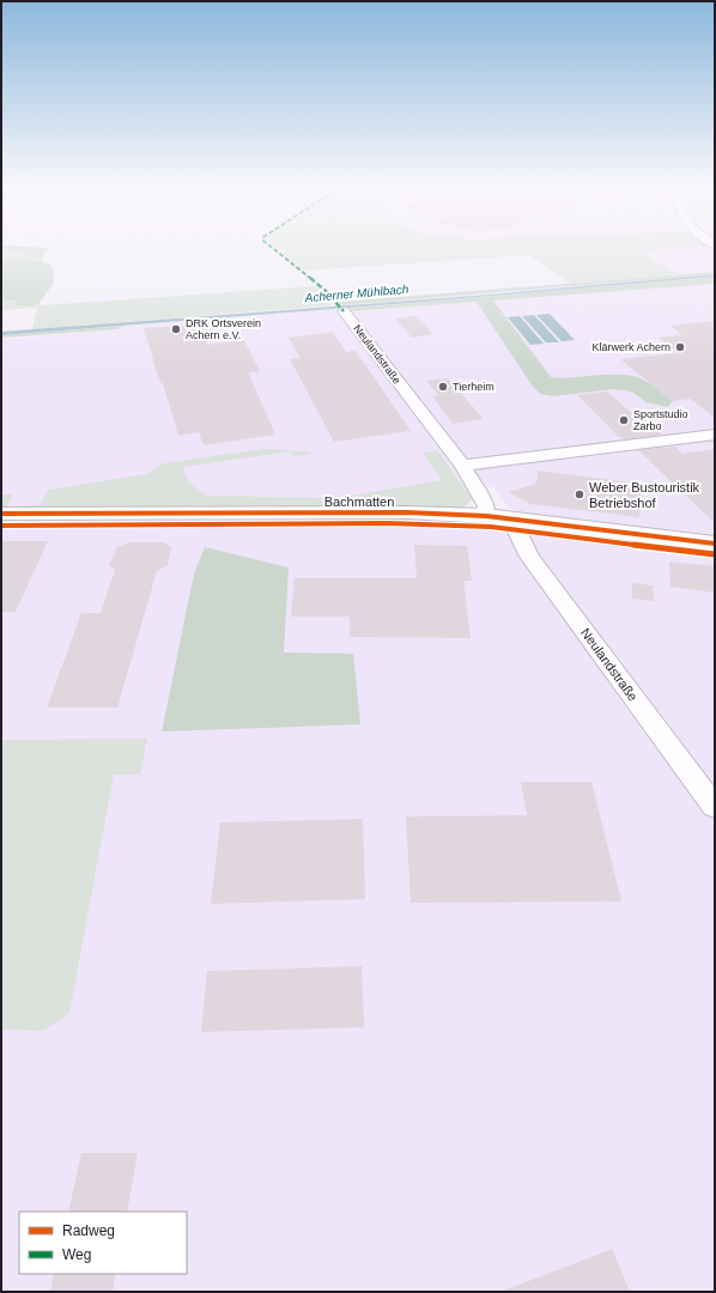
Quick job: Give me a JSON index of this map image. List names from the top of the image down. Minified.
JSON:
{"streets":{"street":["Neulandstraße","Bachmatten"]},"crossings":[["Neulandstraße","Bachmatten"]],"water":["Acherner Mühlbach"],"places":["DRK Ortsverein Achern e.V.","Klärwerk Achern","Tierheim","Sportstudio Zarbo","Weber Bustouristik Betriebshof"],"legend":["Radweg","Weg"]}
